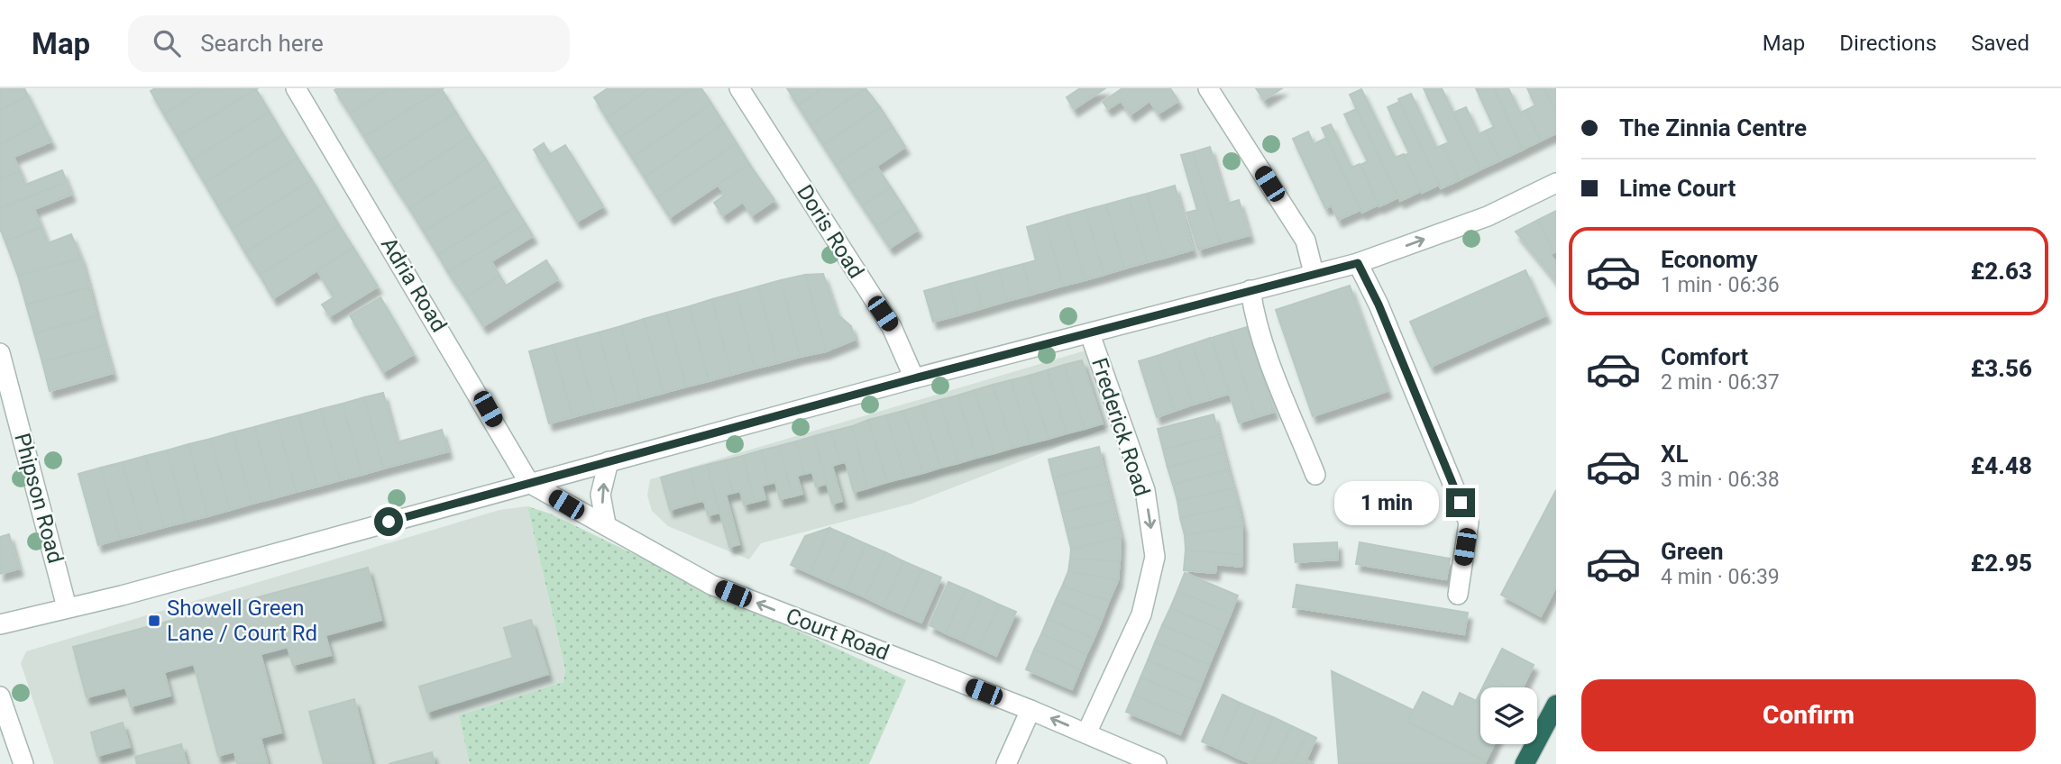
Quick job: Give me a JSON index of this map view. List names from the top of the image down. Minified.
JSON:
{"streets":{"street":["Doris Road","Adria Road","Frederick Road","Phipson Road","Court Road"]},"crossings":[["Adria Road","Court Road"],["Frederick Road","Court Road"]],"one_way":["Court Road"],"places":{"transit":["Showell Green Lane / Court Rd"]},"page":{"header":"Map","search":"Search here","nav":["Map","Directions","Saved"],"banner":["The Zinnia Centre","Lime Court"],"list":[{"name":"Economy","note":"1 min · 06:36","value":"£2.63"},{"name":"Comfort","note":"2 min · 06:37","value":"£3.56"},{"name":"XL","note":"3 min · 06:38","value":"£4.48"},{"name":"Green","note":"4 min · 06:39","value":"£2.95"}],"bubble":"1 min","buttons":"Confirm"}}
